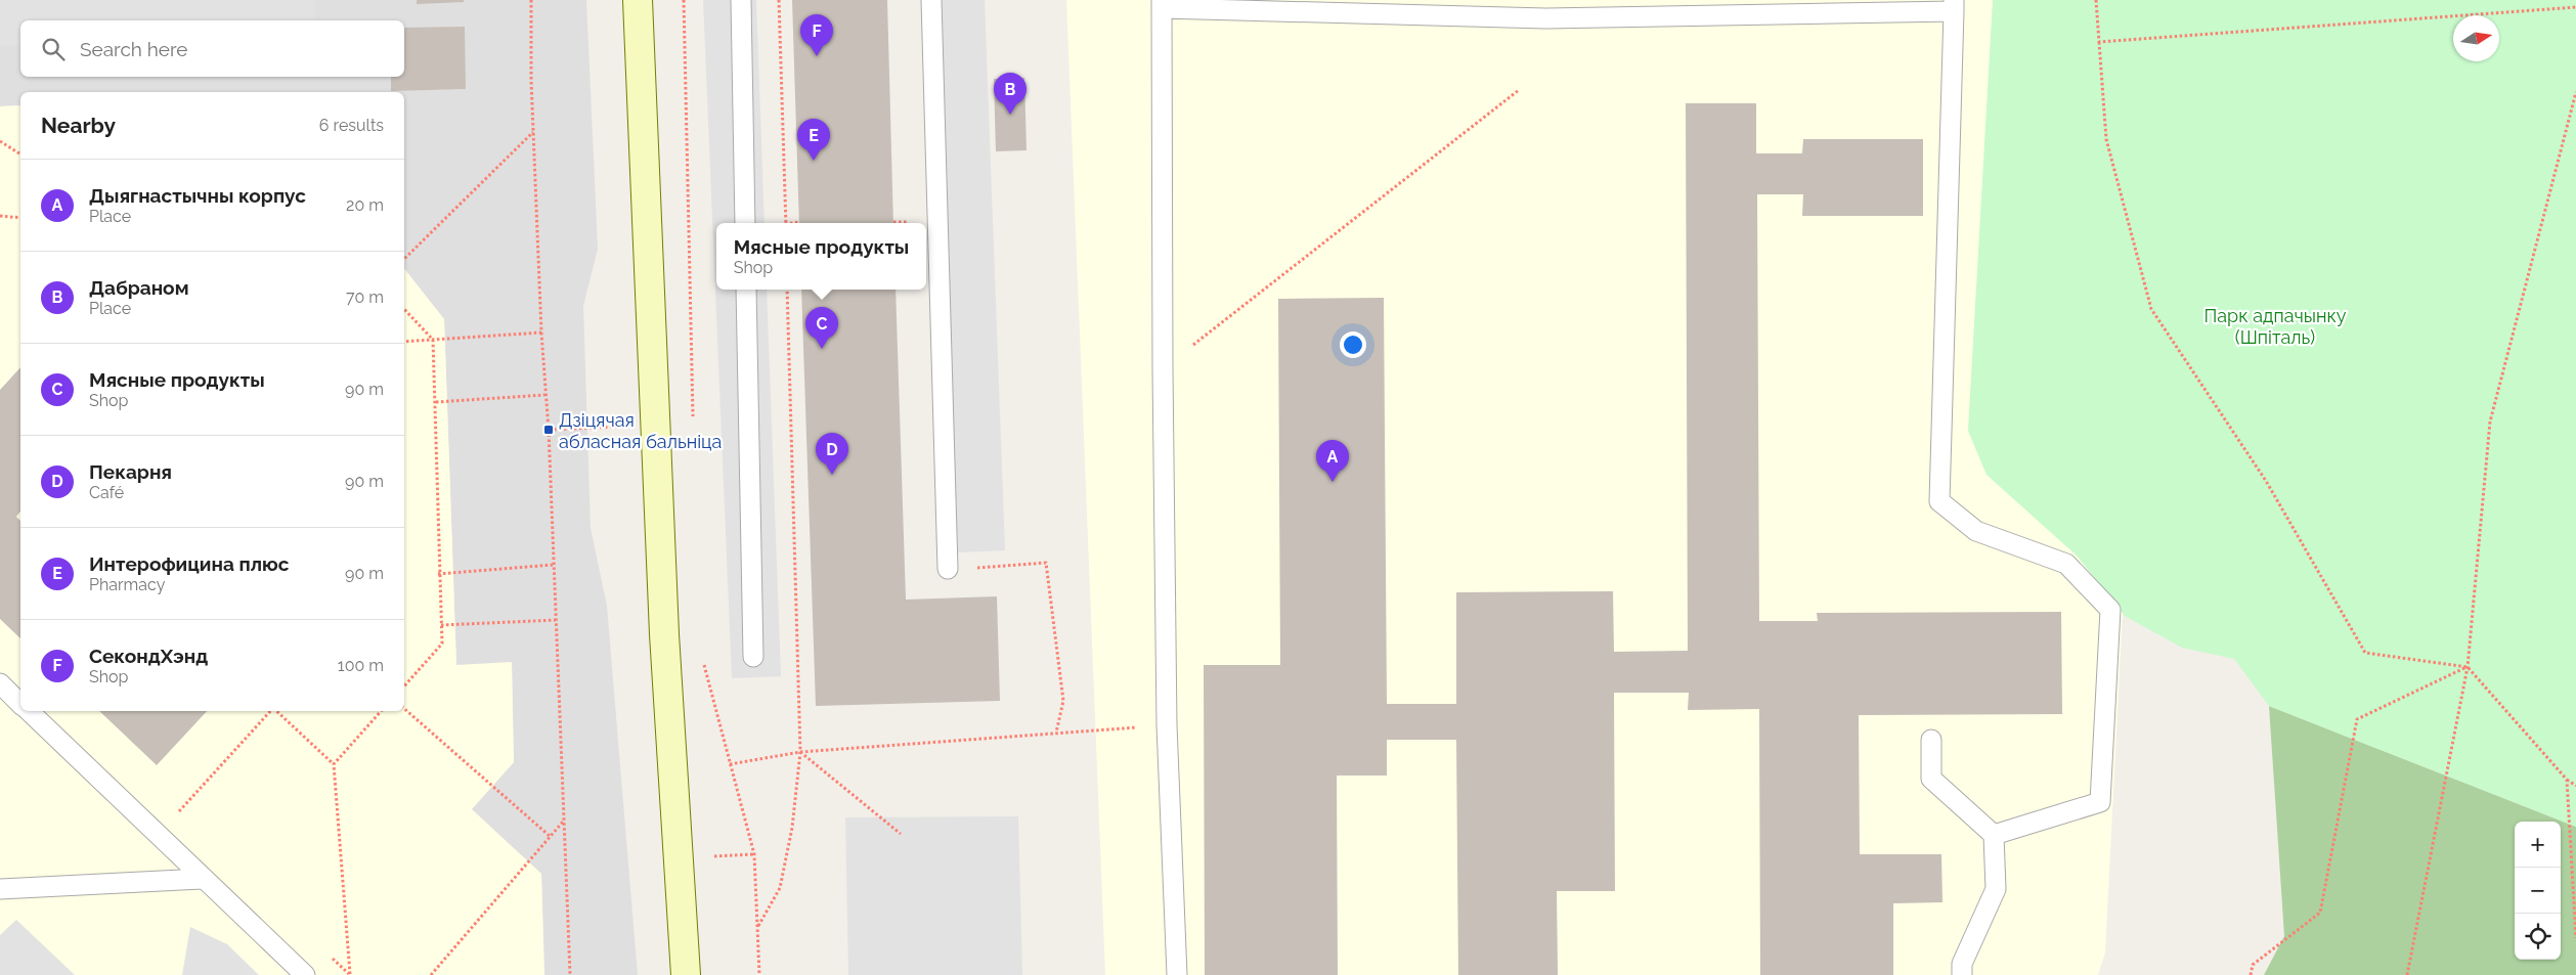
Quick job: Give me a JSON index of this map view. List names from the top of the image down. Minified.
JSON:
{"parks":["Парк адпачынку (Шпіталь)"],"places":{"transit":["Дзіцячая абласная бальніца"]},"north":"right","page":{"pins":["F","B","E","C","D","A"],"search":"Search here","heading":["Nearby","6 results"],"list":[{"mark":"A","name":"Дыягнастычны корпус","note":"Place","value":"20 m"},{"mark":"B","name":"Дабраном","note":"Place","value":"70 m"},{"mark":"C","name":"Мясные продукты","note":"Shop","value":"90 m"},{"mark":"D","name":"Пекарня","note":"Café","value":"90 m"},{"mark":"E","name":"Интерофицина плюс","note":"Pharmacy","value":"90 m"},{"mark":"F","name":"СекондХэнд","note":"Shop","value":"100 m"}],"popup":["Мясные продукты","Shop"],"map_buttons":["+","−"]}}
